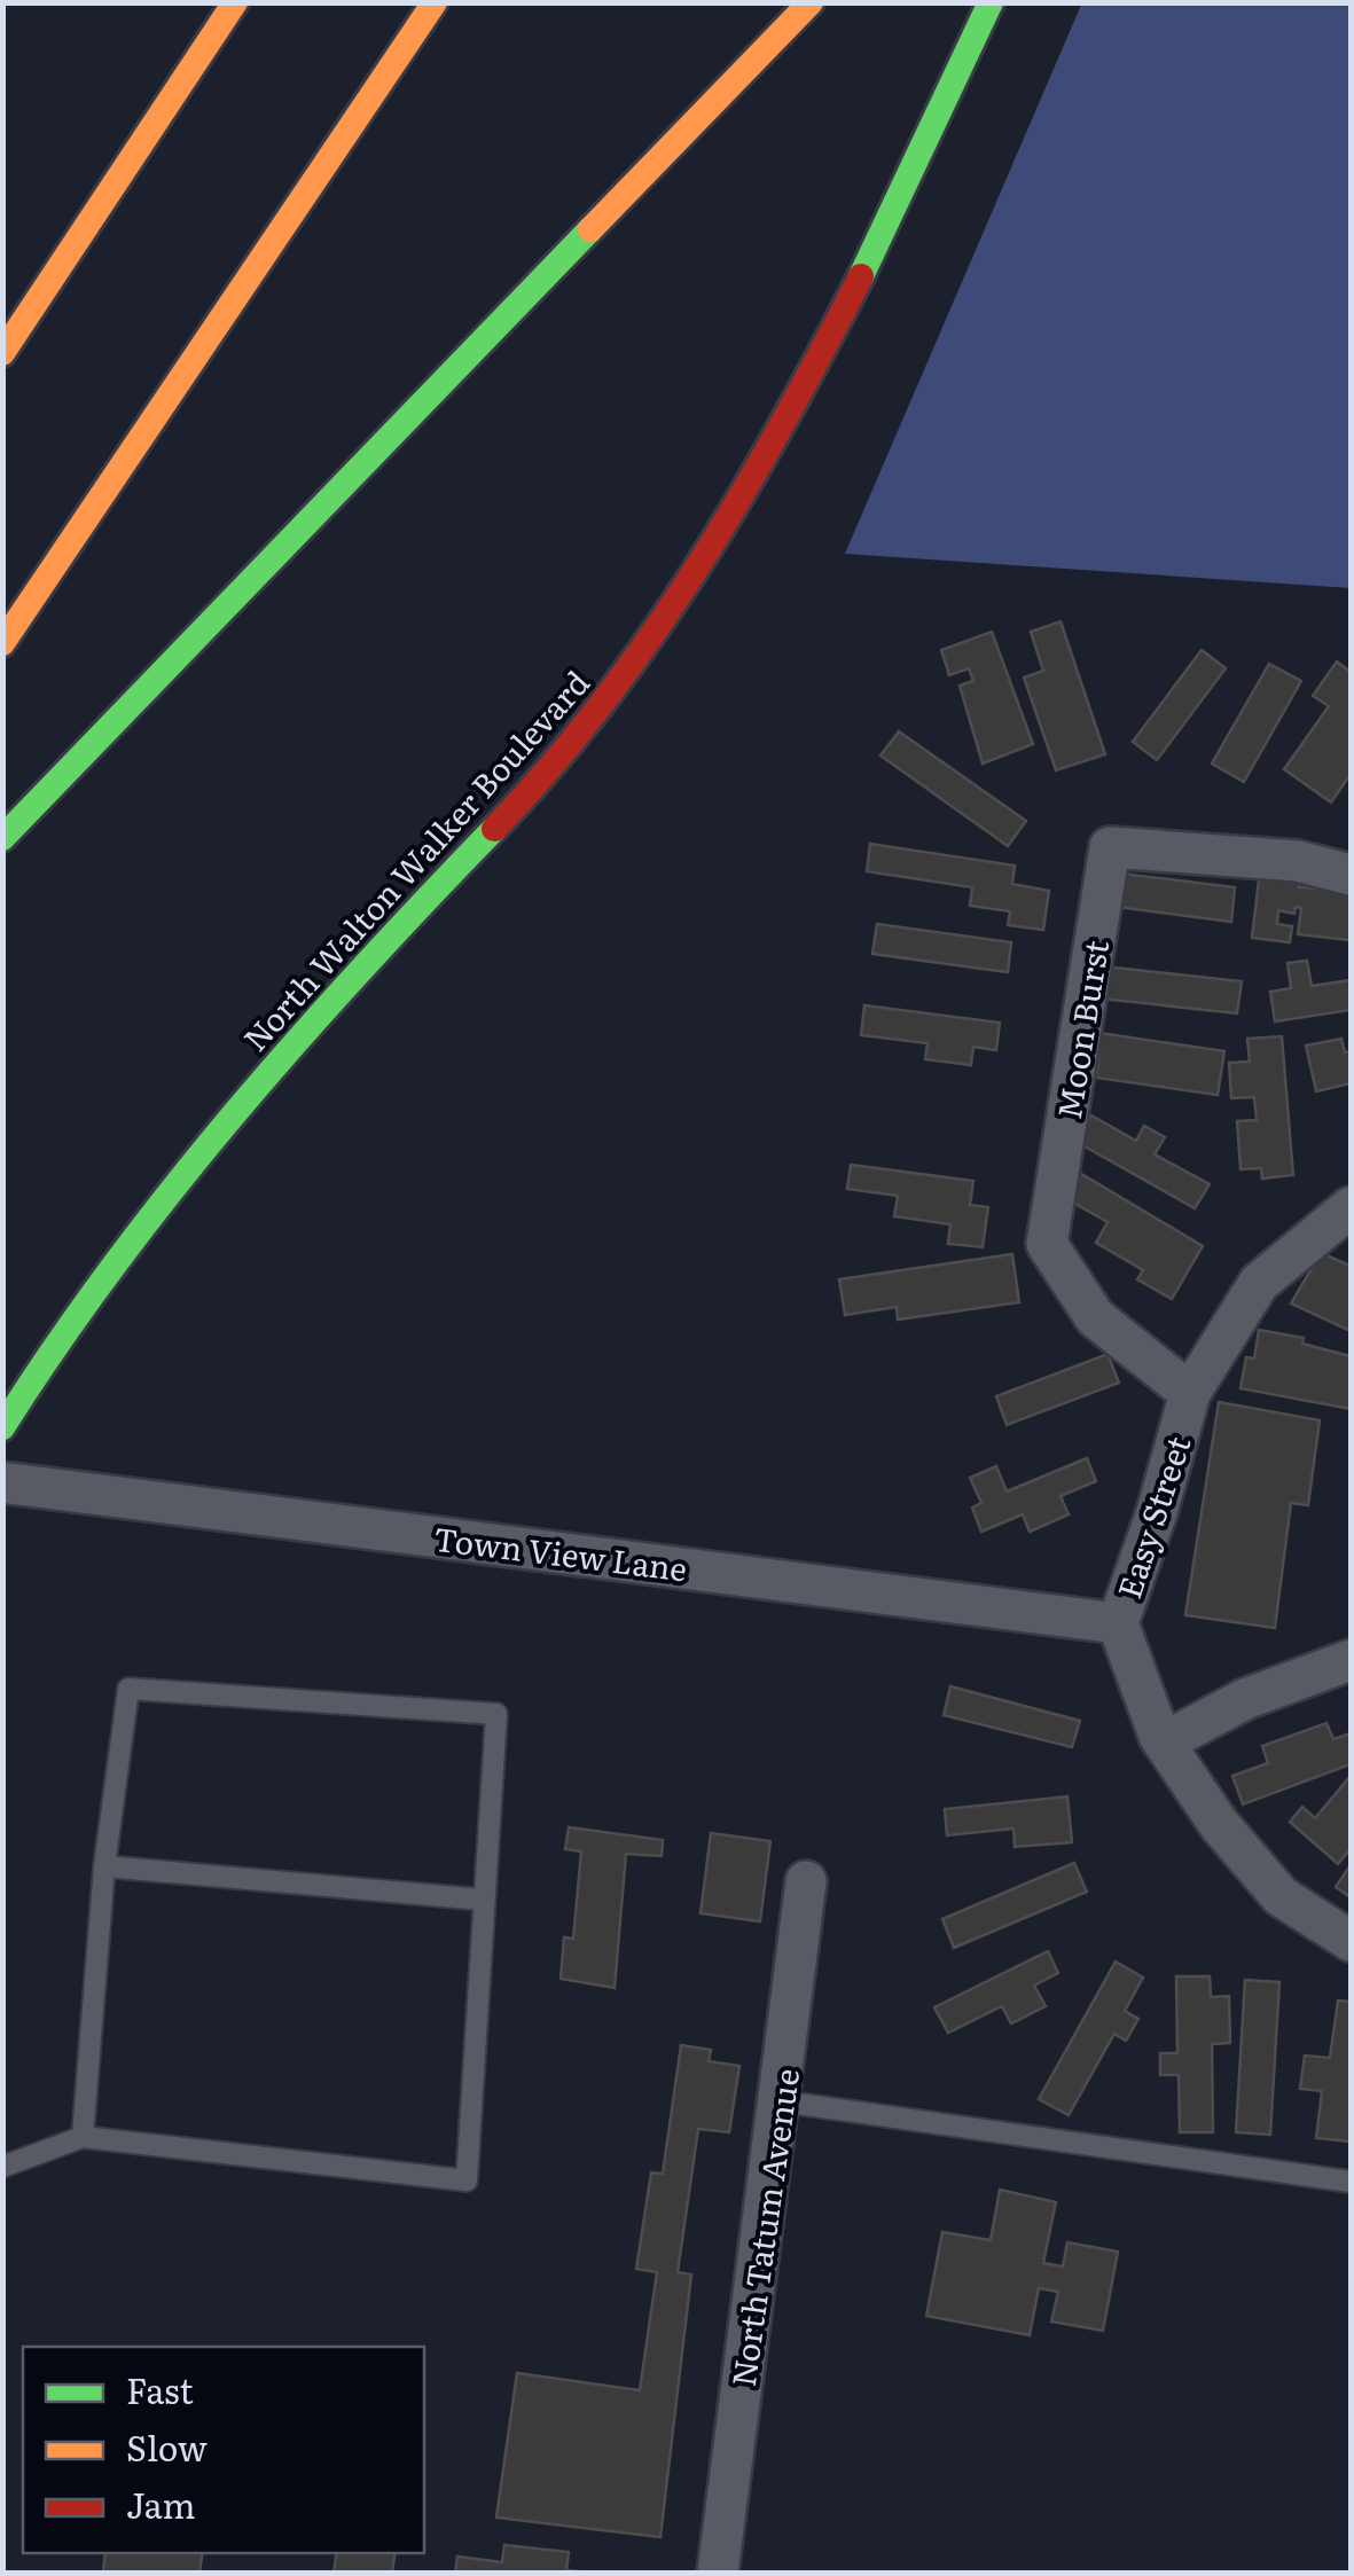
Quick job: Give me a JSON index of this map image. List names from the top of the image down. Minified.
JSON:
{"streets":{"main road":["North Walton Walker Boulevard"],"street":["Moon Burst","Easy Street","Town View Lane","North Tatum Avenue"]},"crossings":[["Moon Burst","Easy Street"],["Easy Street","Town View Lane"]],"legend":["Fast","Slow","Jam"]}
